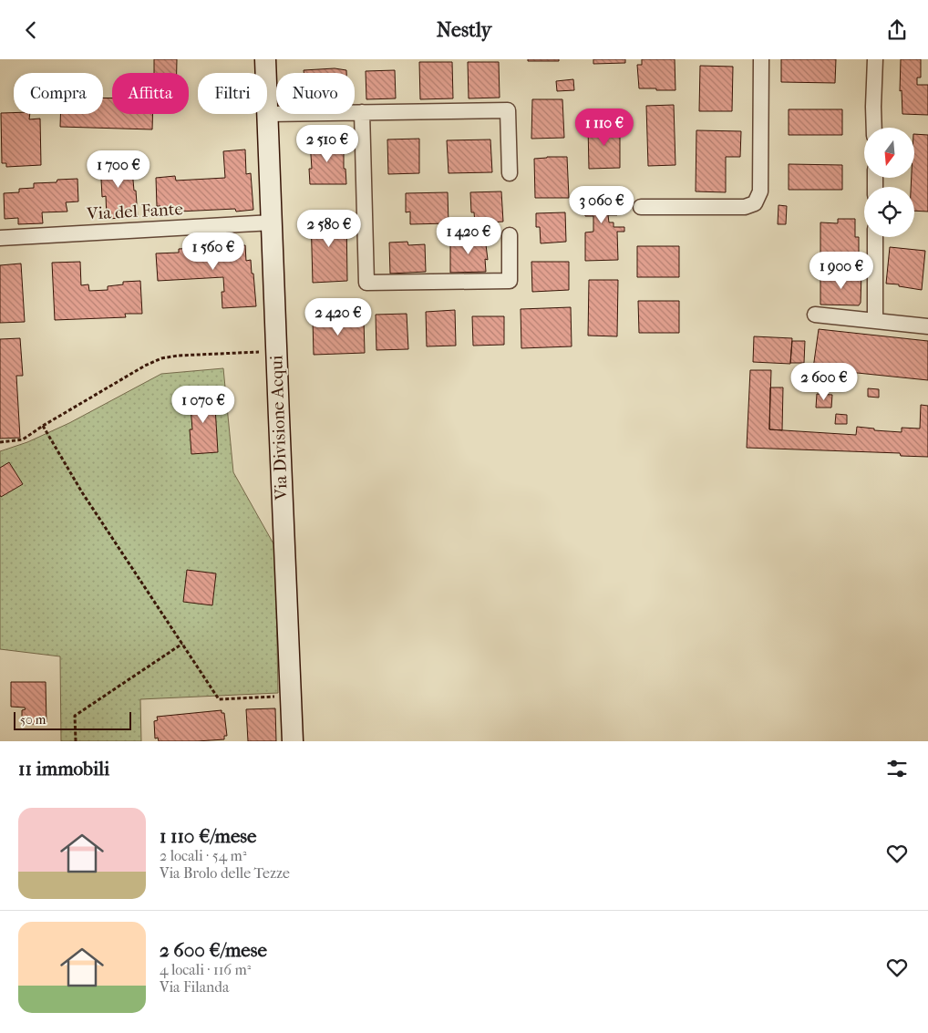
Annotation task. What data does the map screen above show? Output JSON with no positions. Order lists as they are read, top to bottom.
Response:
{
  "streets": {
    "street": ["Via del Fante", "Via Divisione Acqui"]
  },
  "crossings": [
    ["Via del Fante", "Via Divisione Acqui"]
  ],
  "scale_bar": "50 m",
  "north": "bottom",
  "page": {
    "header": "Nestly",
    "chip": [
      "Compra",
      "Affitta",
      "Filtri",
      "Nuovo"
    ],
    "price": [
      "1 110 €",
      "2 510 €",
      "1 700 €",
      "3 060 €",
      "2 580 €",
      "1 420 €",
      "1 560 €",
      "1 900 €",
      "2 420 €",
      "2 600 €",
      "1 070 €"
    ],
    "scale": "50 m",
    "heading": "11 immobili",
    "list": [
      {
        "name": "1 110 €/mese",
        "note": "2 locali · 54 m² · Via Brolo delle Tezze"
      },
      {
        "name": "2 600 €/mese",
        "note": "4 locali · 116 m² · Via Filanda"
      }
    ]
  }
}
